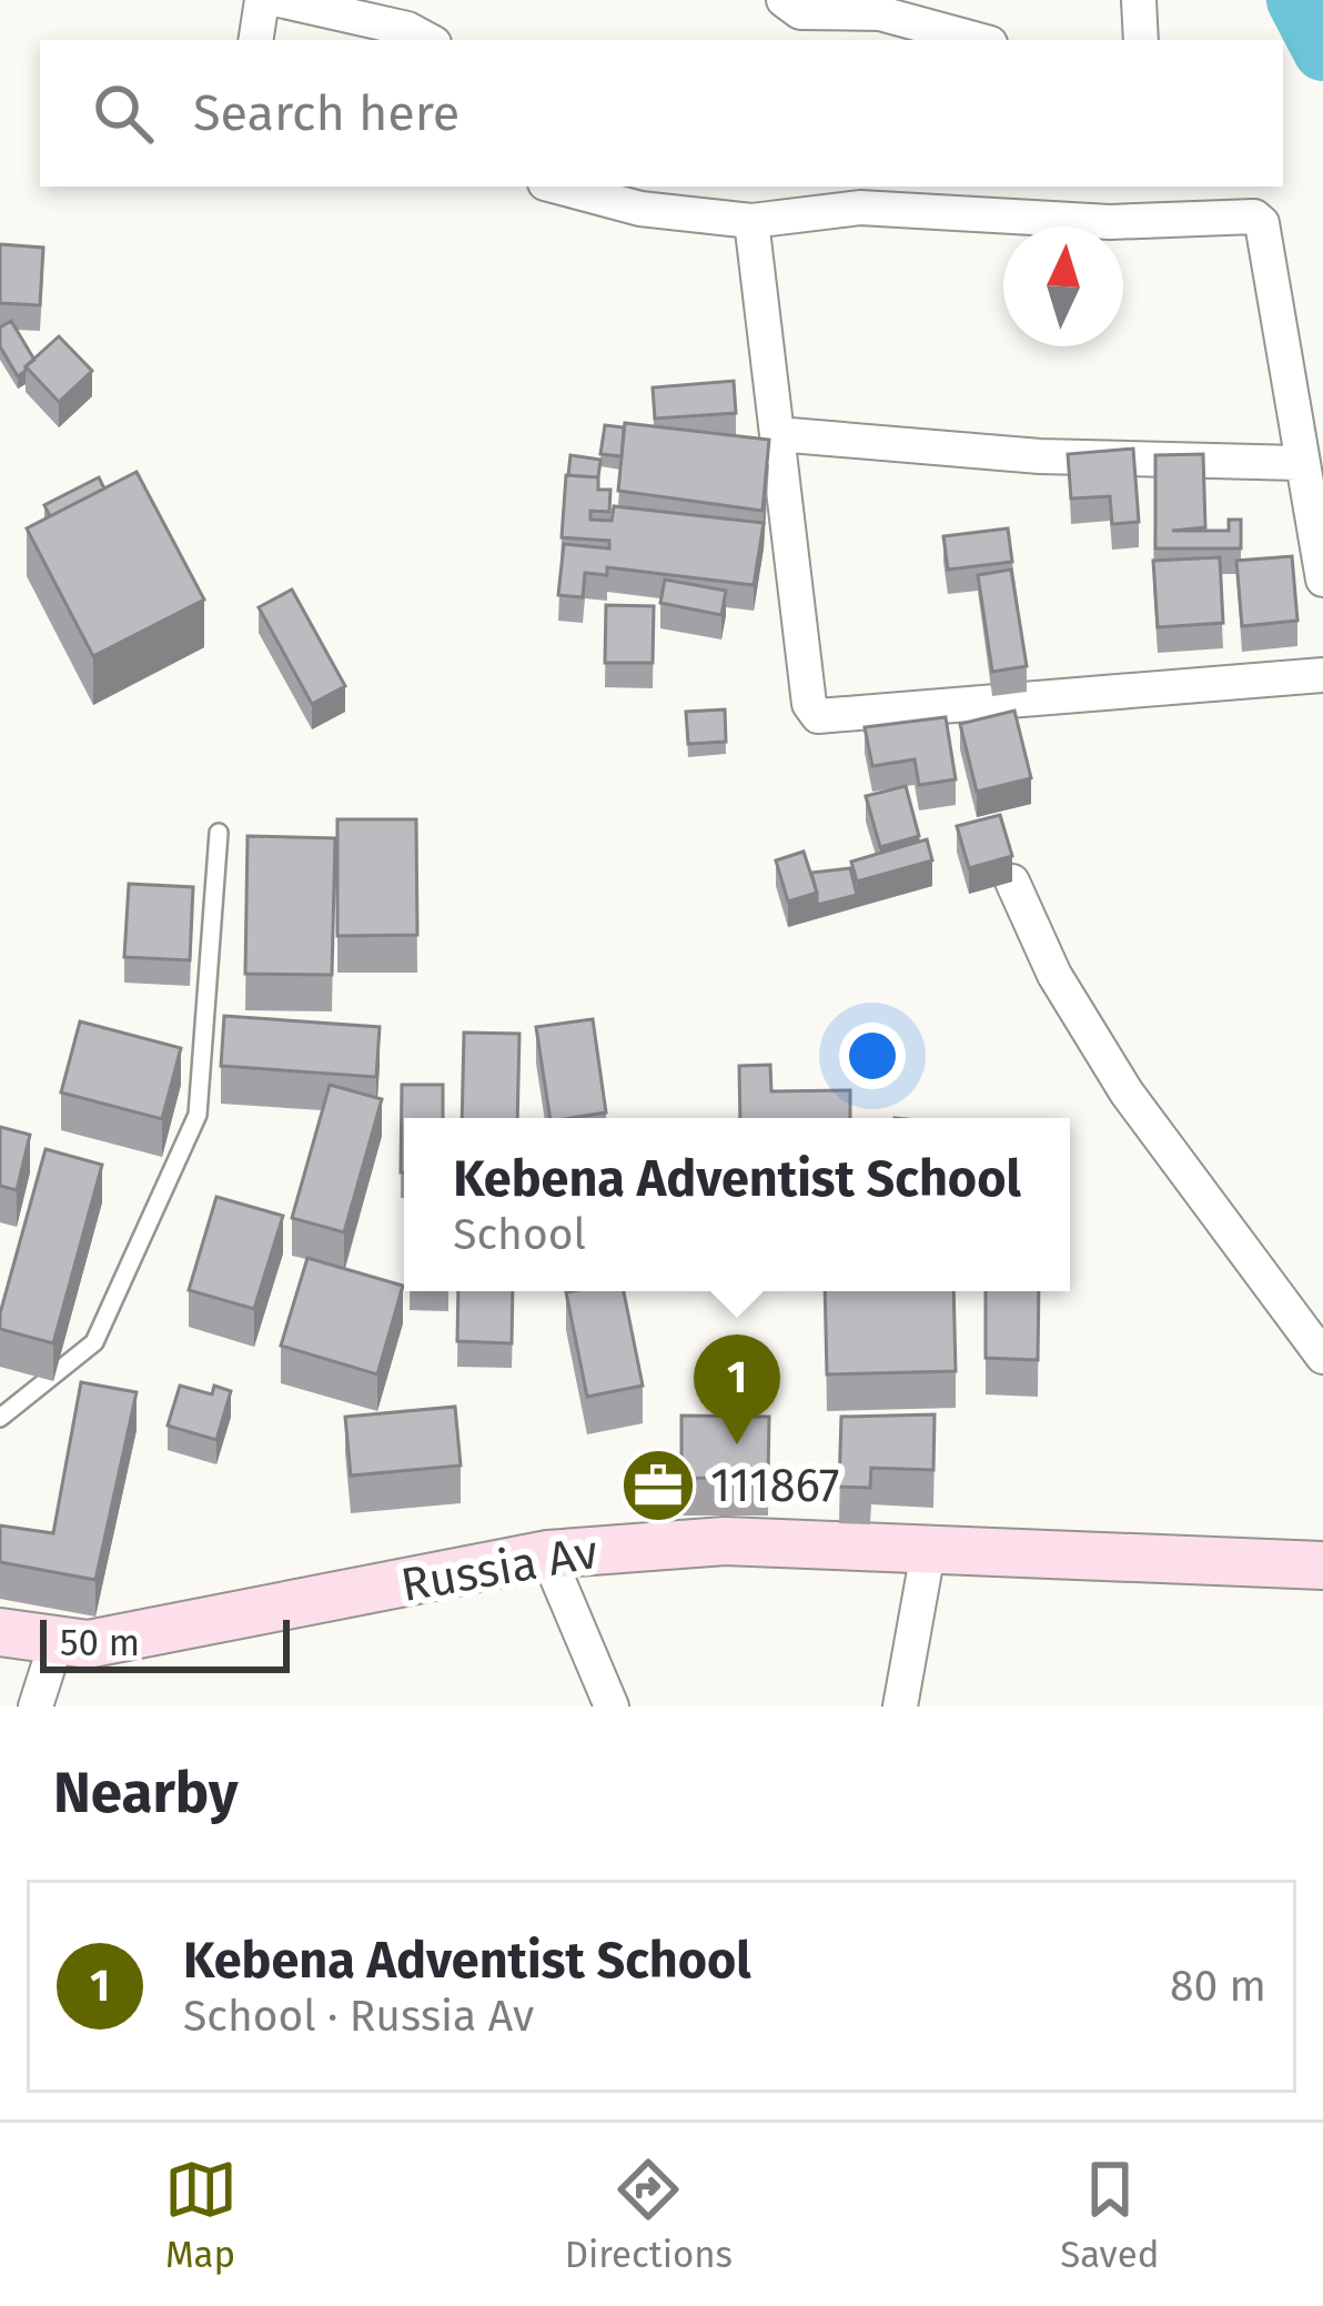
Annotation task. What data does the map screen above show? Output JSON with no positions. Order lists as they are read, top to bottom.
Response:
{
  "streets": {
    "main road": ["Russia Av"]
  },
  "places": {
    "office": ["111867"]
  },
  "scale_bar": "50 m",
  "north": "top",
  "page": {
    "search": "Search here",
    "popup": ["Kebena Adventist School", "School"],
    "pins": "1",
    "scale": "50 m",
    "heading": "Nearby",
    "list": [
      {
        "mark": "1",
        "name": "Kebena Adventist School",
        "note": "School · Russia Av",
        "value": "80 m"
      }
    ],
    "nav": ["Map", "Directions", "Saved"]
  }
}
